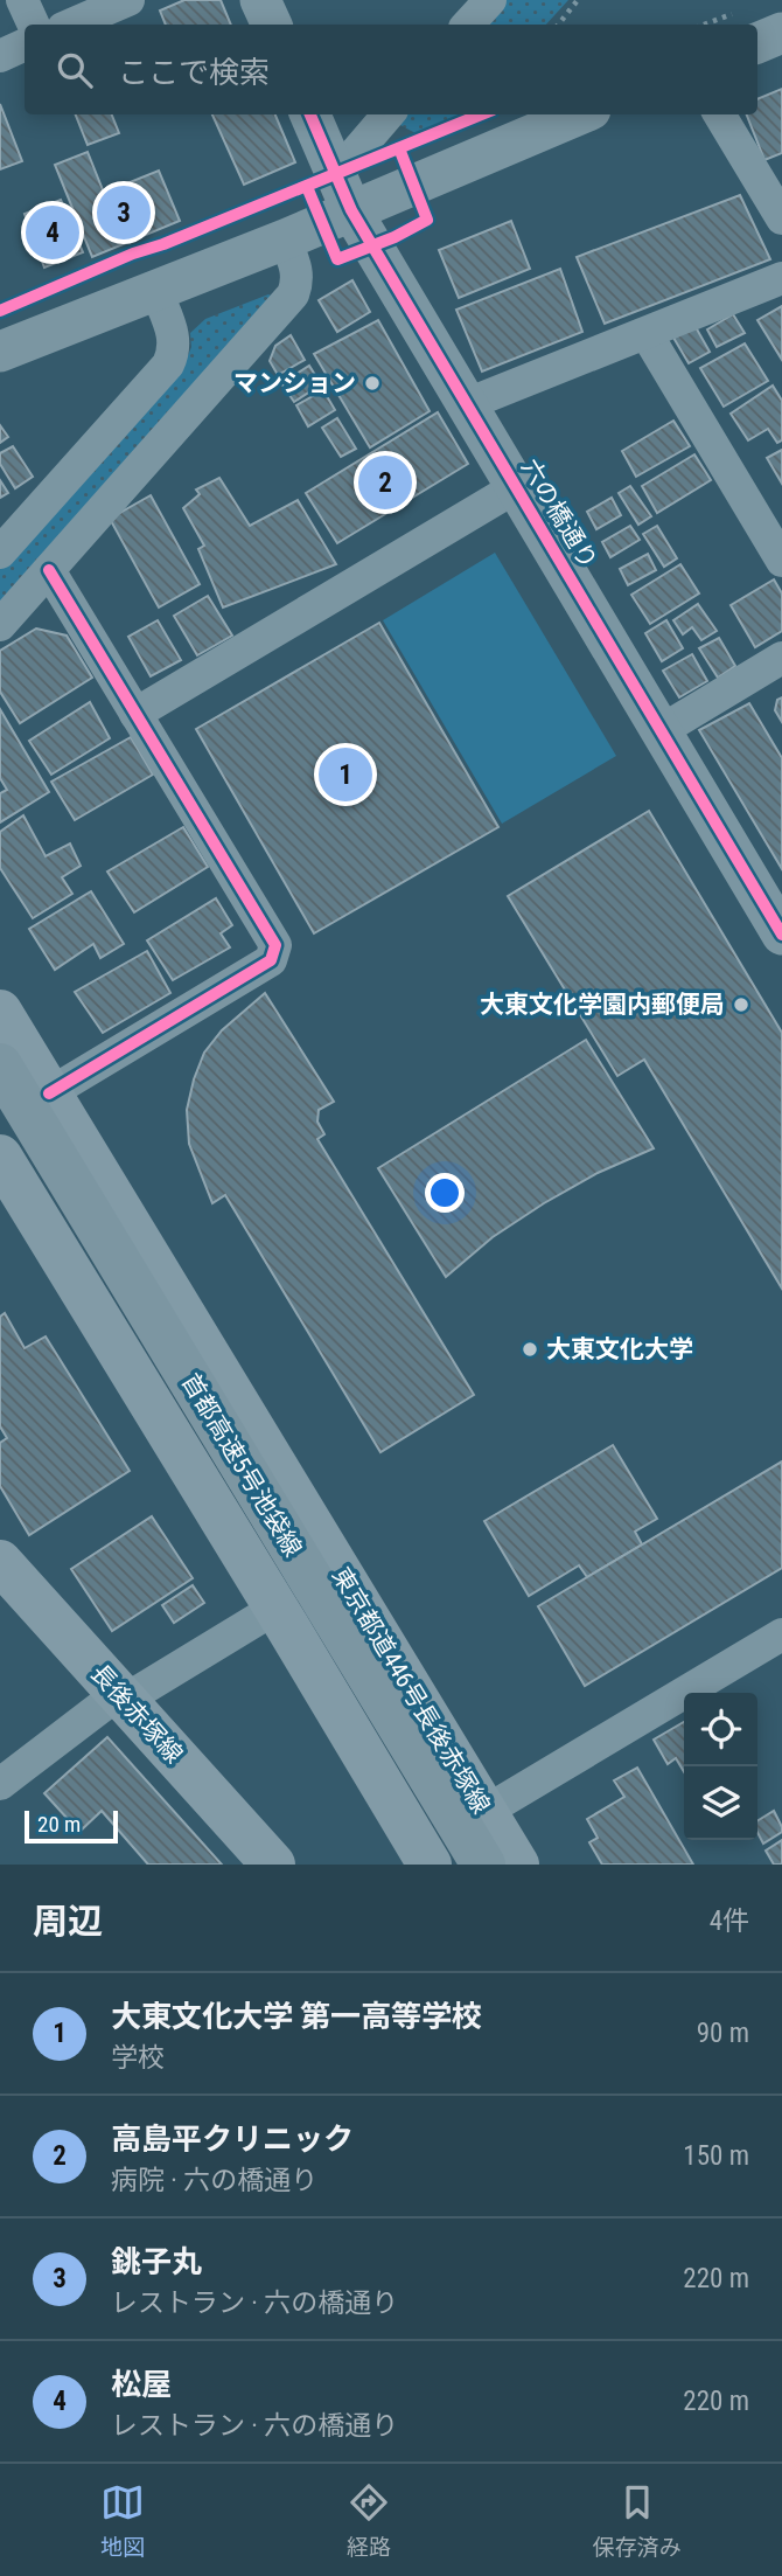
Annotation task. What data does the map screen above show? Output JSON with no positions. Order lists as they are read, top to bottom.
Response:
{
  "streets": {
    "highway": ["首都高速5号池袋線"],
    "main road": ["東京都道446号長後赤塚線", "長後赤塚線"],
    "street": ["六の橋通り"]
  },
  "places": ["マンション", "大東文化学園内郵便局", "大東文化大学"],
  "scale_bar": "20 m",
  "page": {
    "search": "ここで検索",
    "pins": [
      "3",
      "4",
      "2",
      "1"
    ],
    "scale": "20 m",
    "heading": ["周辺", "4件"],
    "list": [
      {
        "mark": "1",
        "name": "大東文化大学 第一高等学校",
        "note": "学校",
        "value": "90 m"
      },
      {
        "mark": "2",
        "name": "高島平クリニック",
        "note": "病院 · 六の橋通り",
        "value": "150 m"
      },
      {
        "mark": "3",
        "name": "銚子丸",
        "note": "レストラン · 六の橋通り",
        "value": "220 m"
      },
      {
        "mark": "4",
        "name": "松屋",
        "note": "レストラン · 六の橋通り",
        "value": "220 m"
      }
    ],
    "nav": ["地図", "経路", "保存済み"]
  }
}
